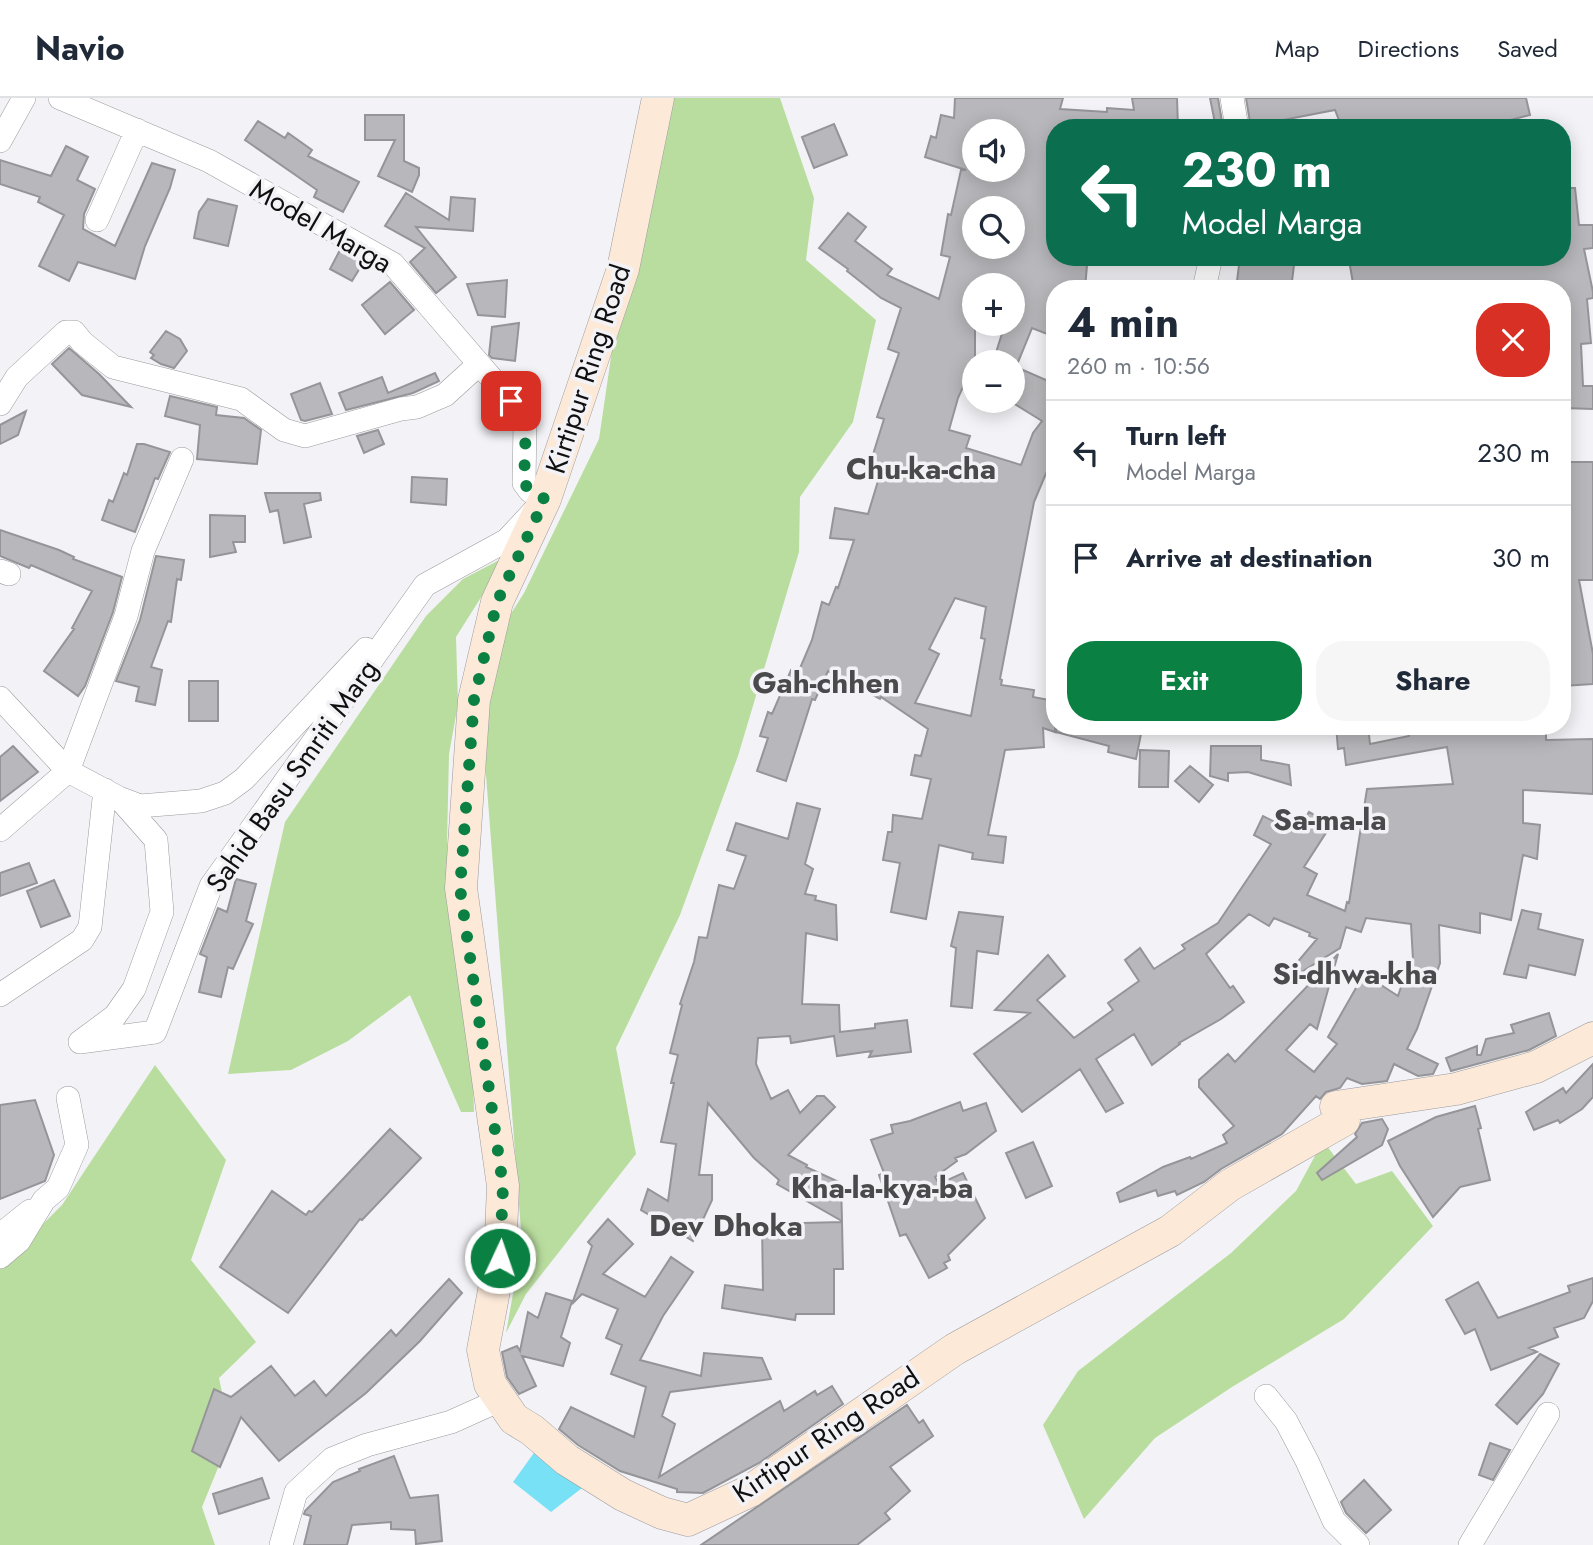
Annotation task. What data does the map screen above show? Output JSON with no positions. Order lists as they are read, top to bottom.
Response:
{
  "streets": {
    "street": ["Model Marga", "Kirtipur Ring Road", "Sahid Basu Smriti Marg"]
  },
  "crossings": [
    ["Model Marga", "Kirtipur Ring Road"],
    ["Model Marga", "Sahid Basu Smriti Marg"],
    ["Kirtipur Ring Road", "Sahid Basu Smriti Marg"]
  ],
  "districts": [
    "Chu-ka-cha",
    "Gah-chhen",
    "Sa-ma-la",
    "Si-dhwa-kha",
    "Kha-la-kya-ba",
    "Dev Dhoka"
  ],
  "page": {
    "header": "Navio",
    "nav": ["Map", "Directions", "Saved"],
    "map_buttons": ["+", "−"],
    "turn": ["230 m", "Model Marga"],
    "heading": ["4 min", "260 m · 10:56"],
    "list": [
      {
        "name": "Turn left",
        "note": "Model Marga",
        "value": "230 m"
      },
      {
        "name": "Arrive at destination",
        "value": "30 m"
      }
    ],
    "buttons": ["Exit", "Share"]
  }
}
